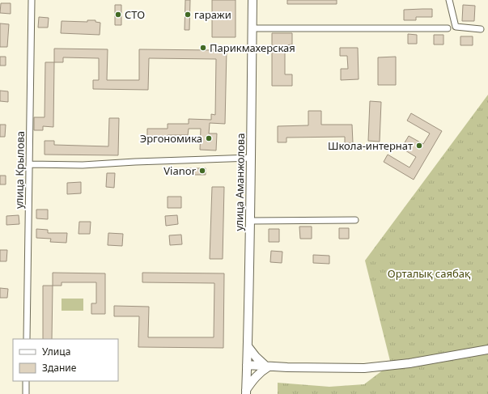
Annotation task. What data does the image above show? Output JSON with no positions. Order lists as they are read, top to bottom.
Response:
{
  "streets": {
    "main road": ["улица Аманжолова"],
    "street": ["улица Крылова"]
  },
  "parks": ["Орталық саябақ"],
  "places": [
    "СТО",
    "гаражи",
    "Парикмахерская",
    "Эргономика",
    "Школа-интернат",
    "Vianor"
  ],
  "legend": ["Улица", "Здание"]
}
